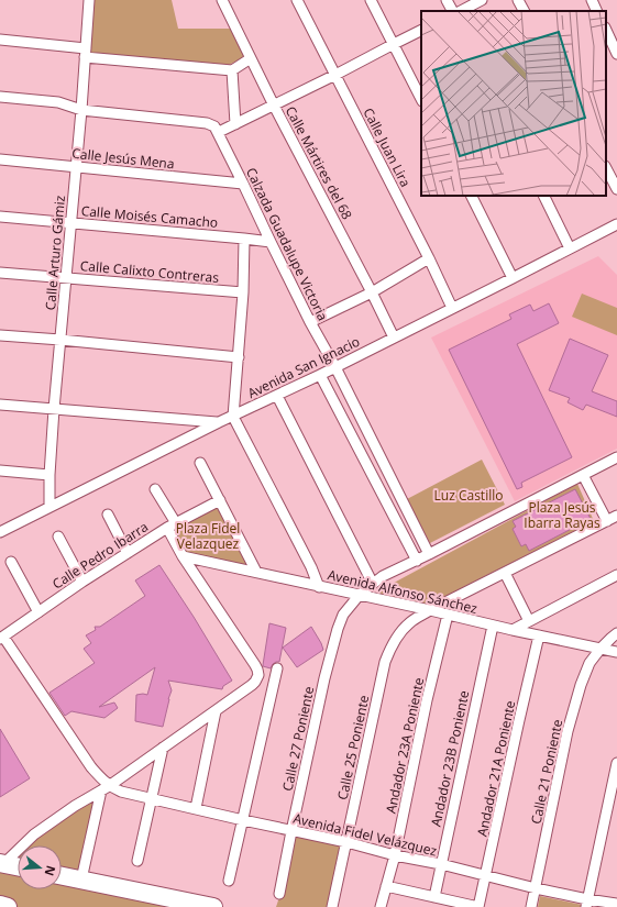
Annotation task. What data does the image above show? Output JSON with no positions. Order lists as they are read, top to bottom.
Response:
{
  "streets": {
    "street": [
      "Calle Juan Lira",
      "Calle Jesús Mena",
      "Calle Mártires del 68",
      "Calle Moisés Camacho",
      "Calzada Guadalupe Victoria",
      "Calle Arturo Gámiz",
      "Calle Calixto Contreras",
      "Avenida San Ignacio",
      "Calle Pedro Ibarra",
      "Avenida Alfonso Sánchez",
      "Calle 27 Poniente",
      "Andador 23A Poniente",
      "Calle 25 Poniente",
      "Andador 23B Poniente",
      "Andador 21A Poniente",
      "Calle 21 Poniente",
      "Avenida Fidel Velázquez"
    ]
  },
  "crossings": [
    ["Calle Juan Lira", "Avenida San Ignacio"],
    ["Calle Jesús Mena", "Calzada Guadalupe Victoria"],
    ["Calle Jesús Mena", "Calle Arturo Gámiz"],
    ["Calle Mártires del 68", "Avenida San Ignacio"],
    ["Calle Moisés Camacho", "Calzada Guadalupe Victoria"],
    ["Calle Moisés Camacho", "Calle Arturo Gámiz"],
    ["Calzada Guadalupe Victoria", "Avenida San Ignacio"],
    ["Calzada Guadalupe Victoria", "Calle 27 Poniente"],
    ["Calle Arturo Gámiz", "Calle Calixto Contreras"],
    ["Calle Arturo Gámiz", "Avenida San Ignacio"],
    ["Avenida Alfonso Sánchez", "Calle 27 Poniente"],
    ["Avenida Alfonso Sánchez", "Andador 23A Poniente"],
    ["Avenida Alfonso Sánchez", "Calle 25 Poniente"],
    ["Avenida Alfonso Sánchez", "Andador 23B Poniente"],
    ["Avenida Alfonso Sánchez", "Andador 21A Poniente"],
    ["Avenida Alfonso Sánchez", "Calle 21 Poniente"],
    ["Calle 27 Poniente", "Avenida Fidel Velázquez"],
    ["Andador 23A Poniente", "Avenida Fidel Velázquez"],
    ["Calle 25 Poniente", "Avenida Fidel Velázquez"],
    ["Andador 23B Poniente", "Avenida Fidel Velázquez"],
    ["Andador 21A Poniente", "Avenida Fidel Velázquez"],
    ["Calle 21 Poniente", "Avenida Fidel Velázquez"]
  ],
  "parks": ["Luz Castillo", "Plaza Jesús Ibarra Rayas", "Plaza Fidel Velazquez"],
  "north": "right"
}
